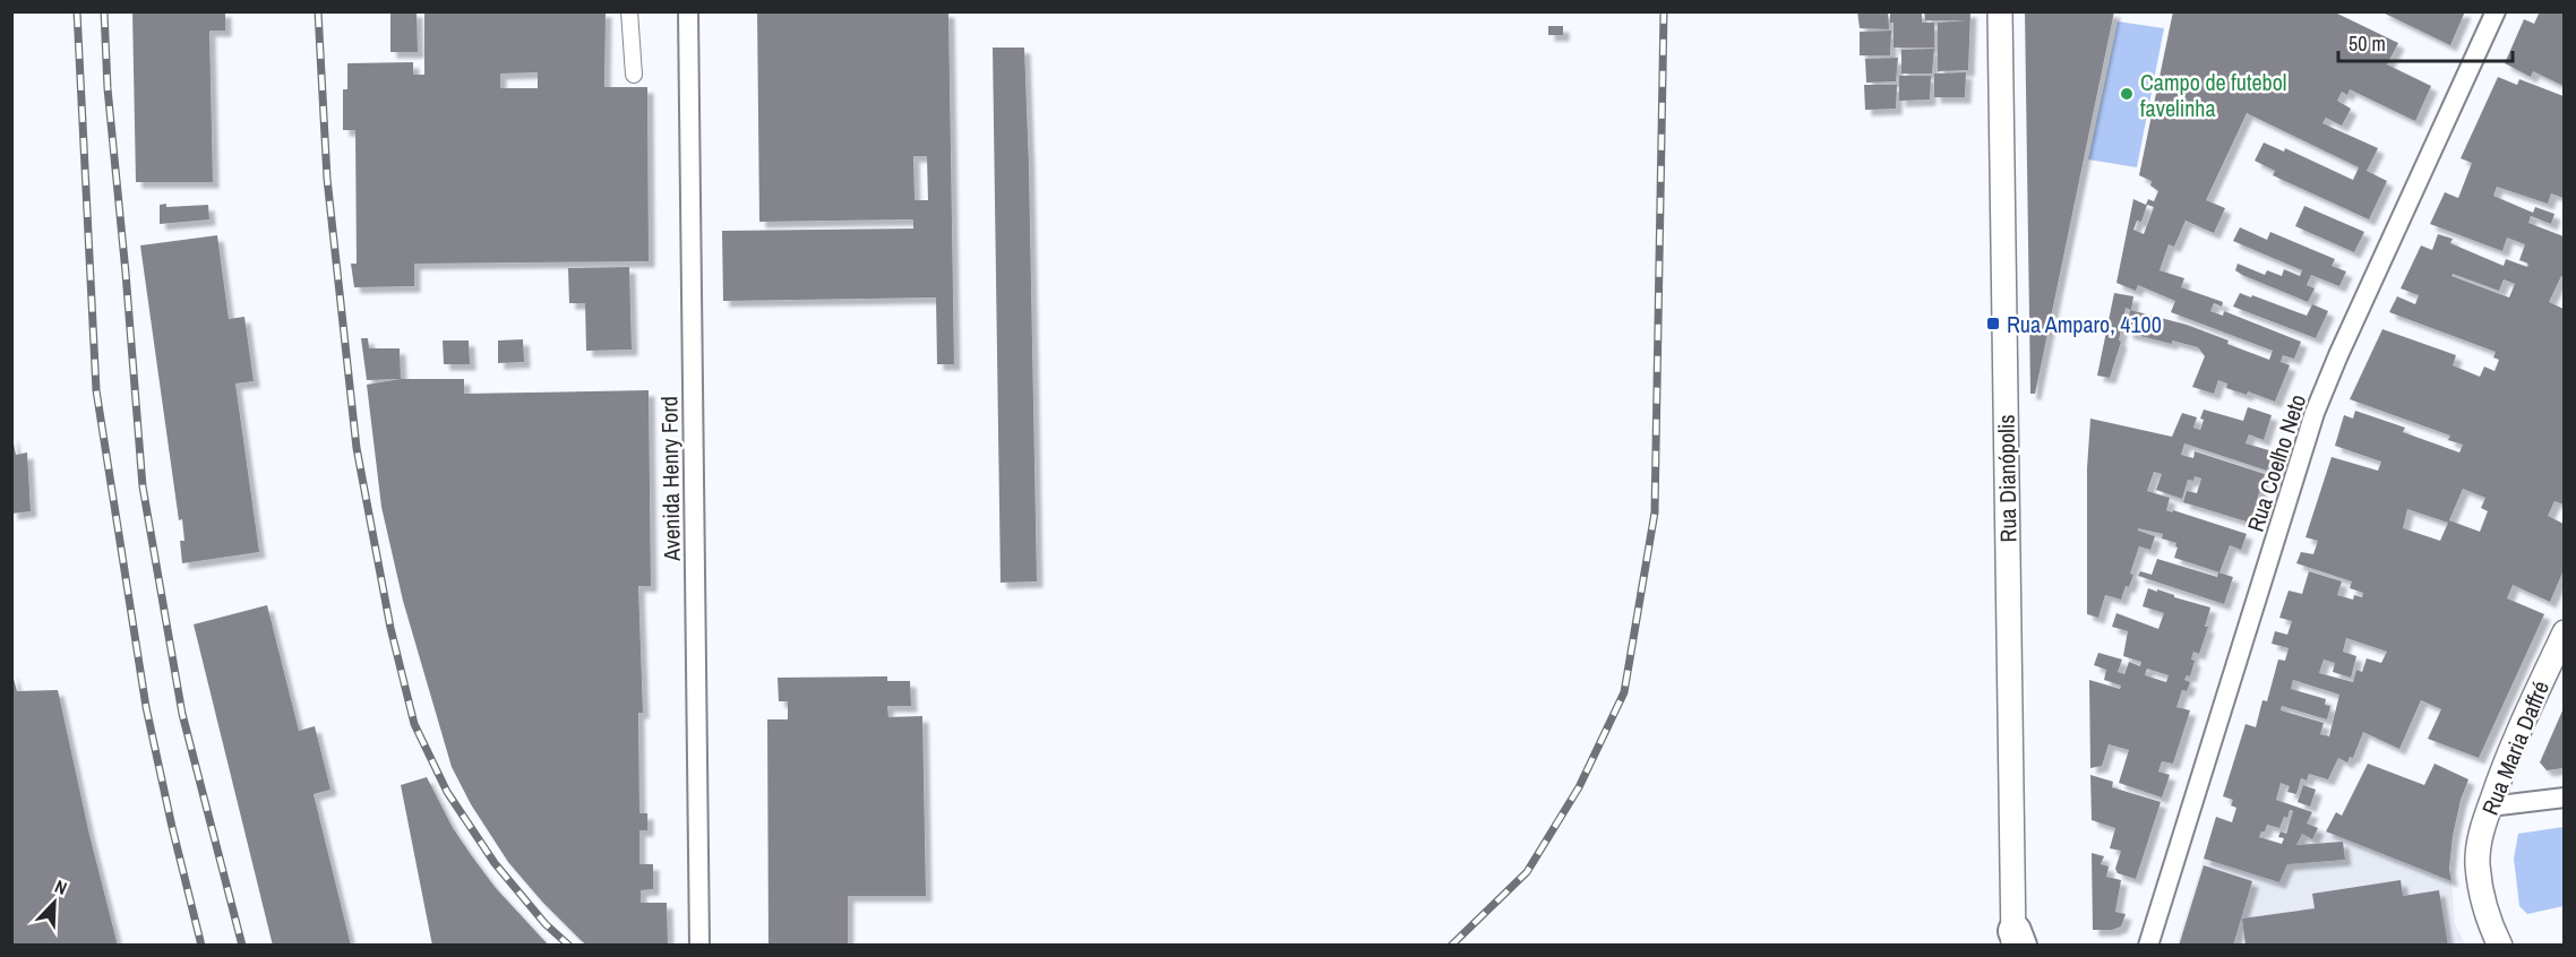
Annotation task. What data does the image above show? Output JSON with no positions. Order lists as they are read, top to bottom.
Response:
{
  "streets": {
    "street": [
      "Rua Coelho Neto",
      "Avenida Henry Ford",
      "Rua Dianópolis",
      "Rua Maria Daffré"
    ]
  },
  "places": {
    "other": ["Campo de futebol favelinha"],
    "transit": ["Rua Amparo, 4100"]
  },
  "scale_bar": "50 m",
  "north": "top right"
}
